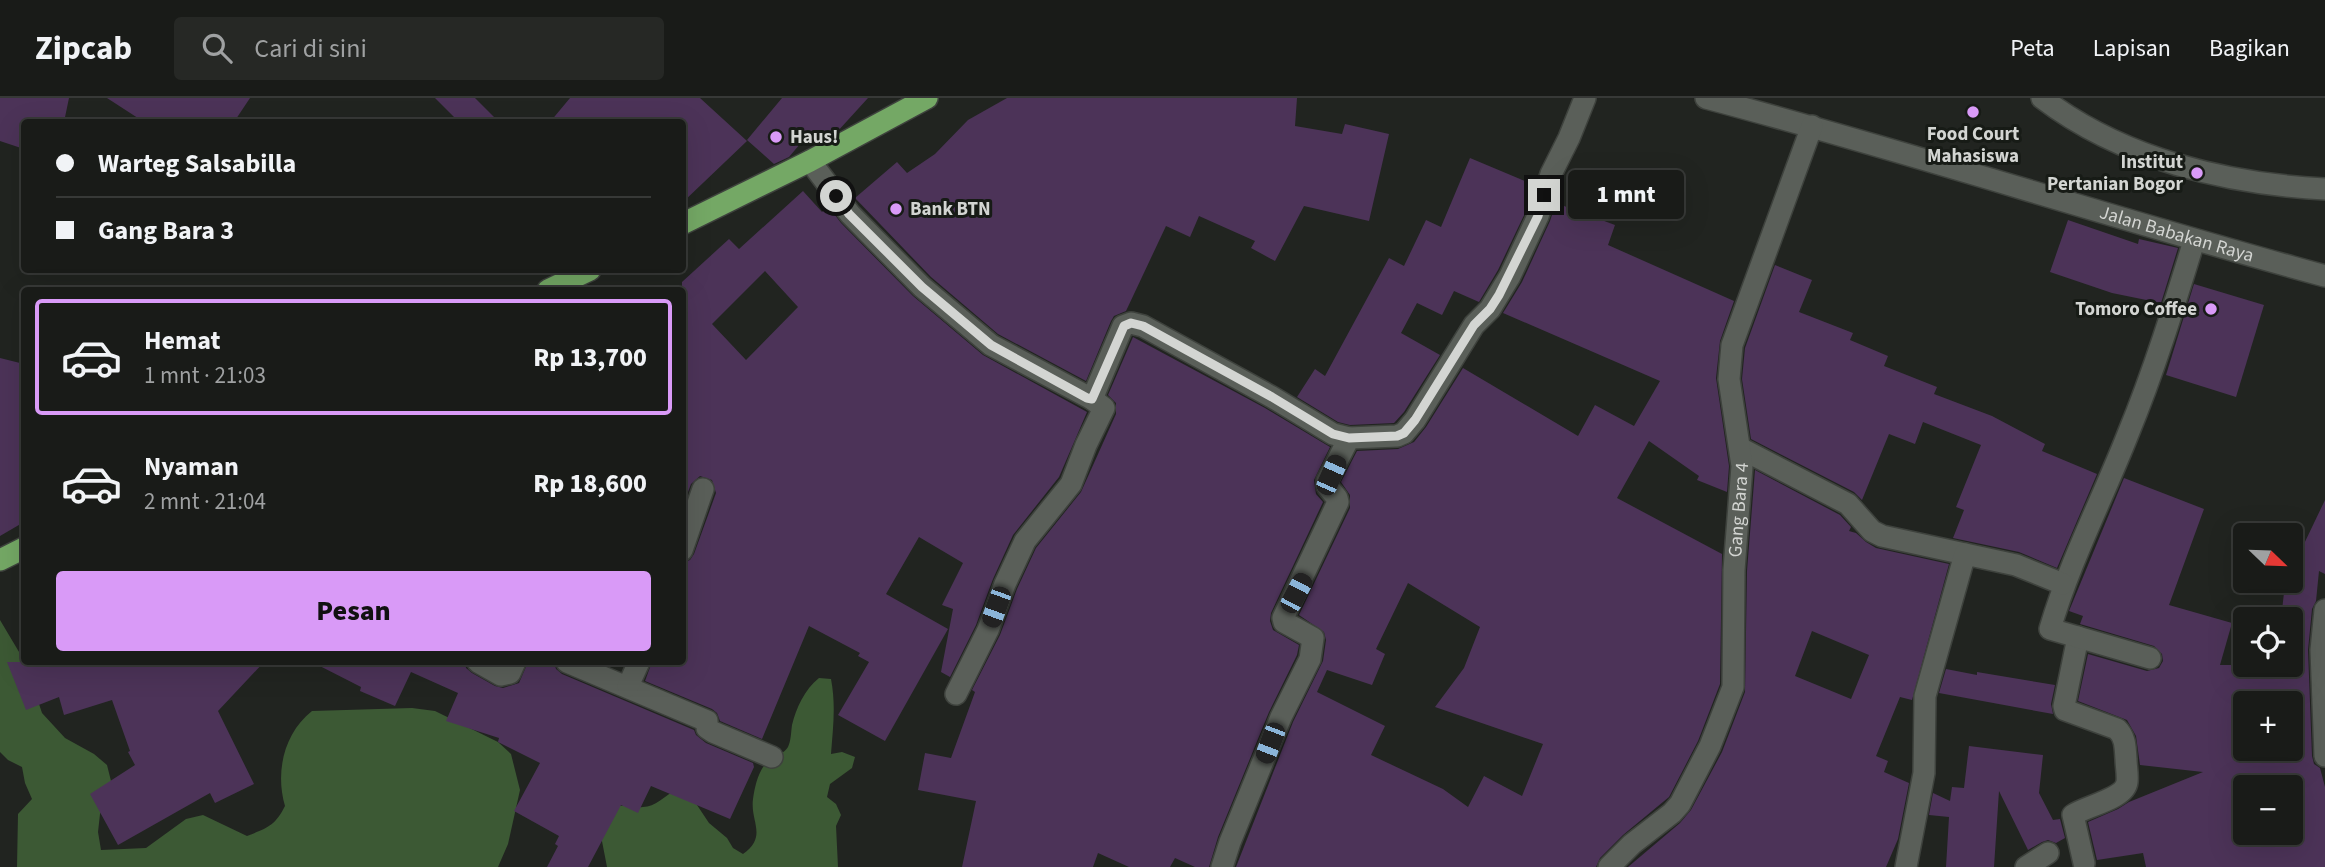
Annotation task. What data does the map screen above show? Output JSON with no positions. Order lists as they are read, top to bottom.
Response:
{
  "streets": {
    "street": ["Jalan Babakan Raya", "Gang Bara 4"]
  },
  "crossings": [
    ["Jalan Babakan Raya", "Gang Bara 4"]
  ],
  "places": [
    "Food Court Mahasiswa",
    "Haus!",
    "Institut Pertanian Bogor",
    "Bank BTN",
    "Tomoro Coffee"
  ],
  "north": "bottom right",
  "page": {
    "header": "Zipcab",
    "search": "Cari di sini",
    "nav": ["Peta", "Lapisan", "Bagikan"],
    "banner": ["Warteg Salsabilla", "Gang Bara 3"],
    "bubble": "1 mnt",
    "list": [
      {
        "name": "Hemat",
        "note": "1 mnt · 21:03",
        "value": "Rp 13,700"
      },
      {
        "name": "Nyaman",
        "note": "2 mnt · 21:04",
        "value": "Rp 18,600"
      }
    ],
    "map_buttons": ["+", "−"],
    "buttons": "Pesan"
  }
}
